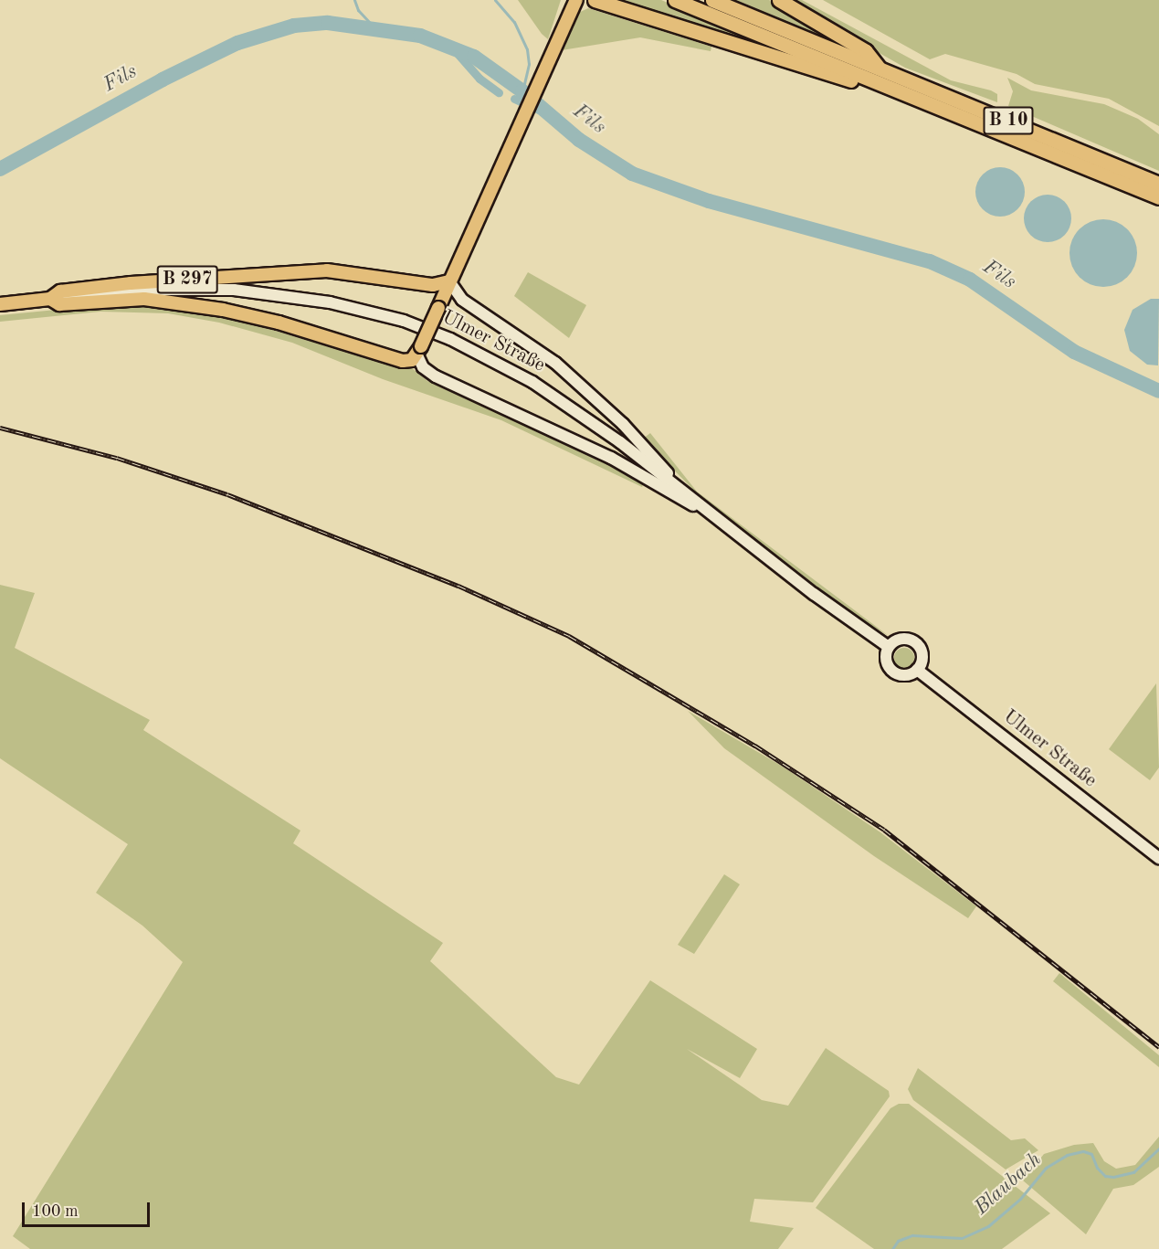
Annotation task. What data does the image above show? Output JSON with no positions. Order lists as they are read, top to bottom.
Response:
{
  "streets": {
    "highway": ["B 10"],
    "main road": ["B 297", "Ulmer Straße"]
  },
  "crossings": [
    ["B 297", "Ulmer Straße"]
  ],
  "water": ["Fils", "Blaubach"],
  "scale_bar": "100 m"
}
